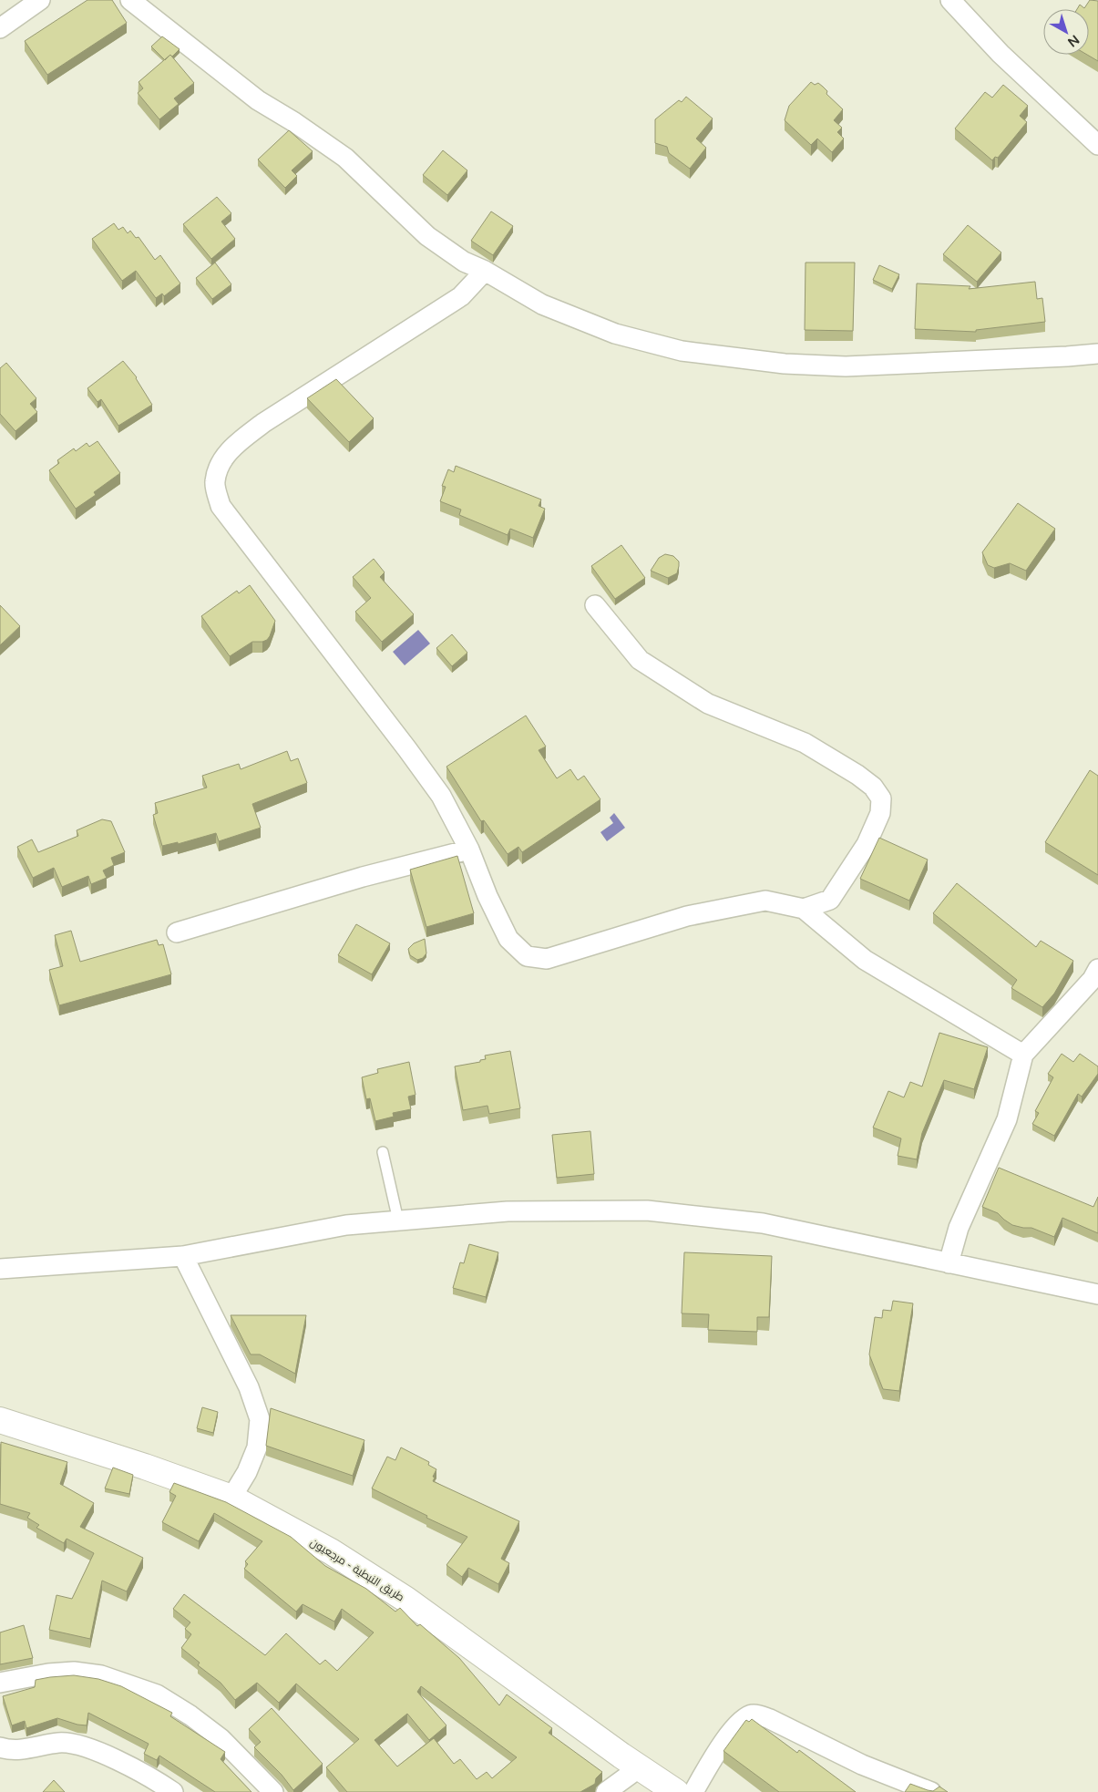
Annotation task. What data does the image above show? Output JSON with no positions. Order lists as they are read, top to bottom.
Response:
{
  "streets": {
    "main road": ["طريق النبطية - مرجعيون"]
  },
  "north": "bottom right"
}
